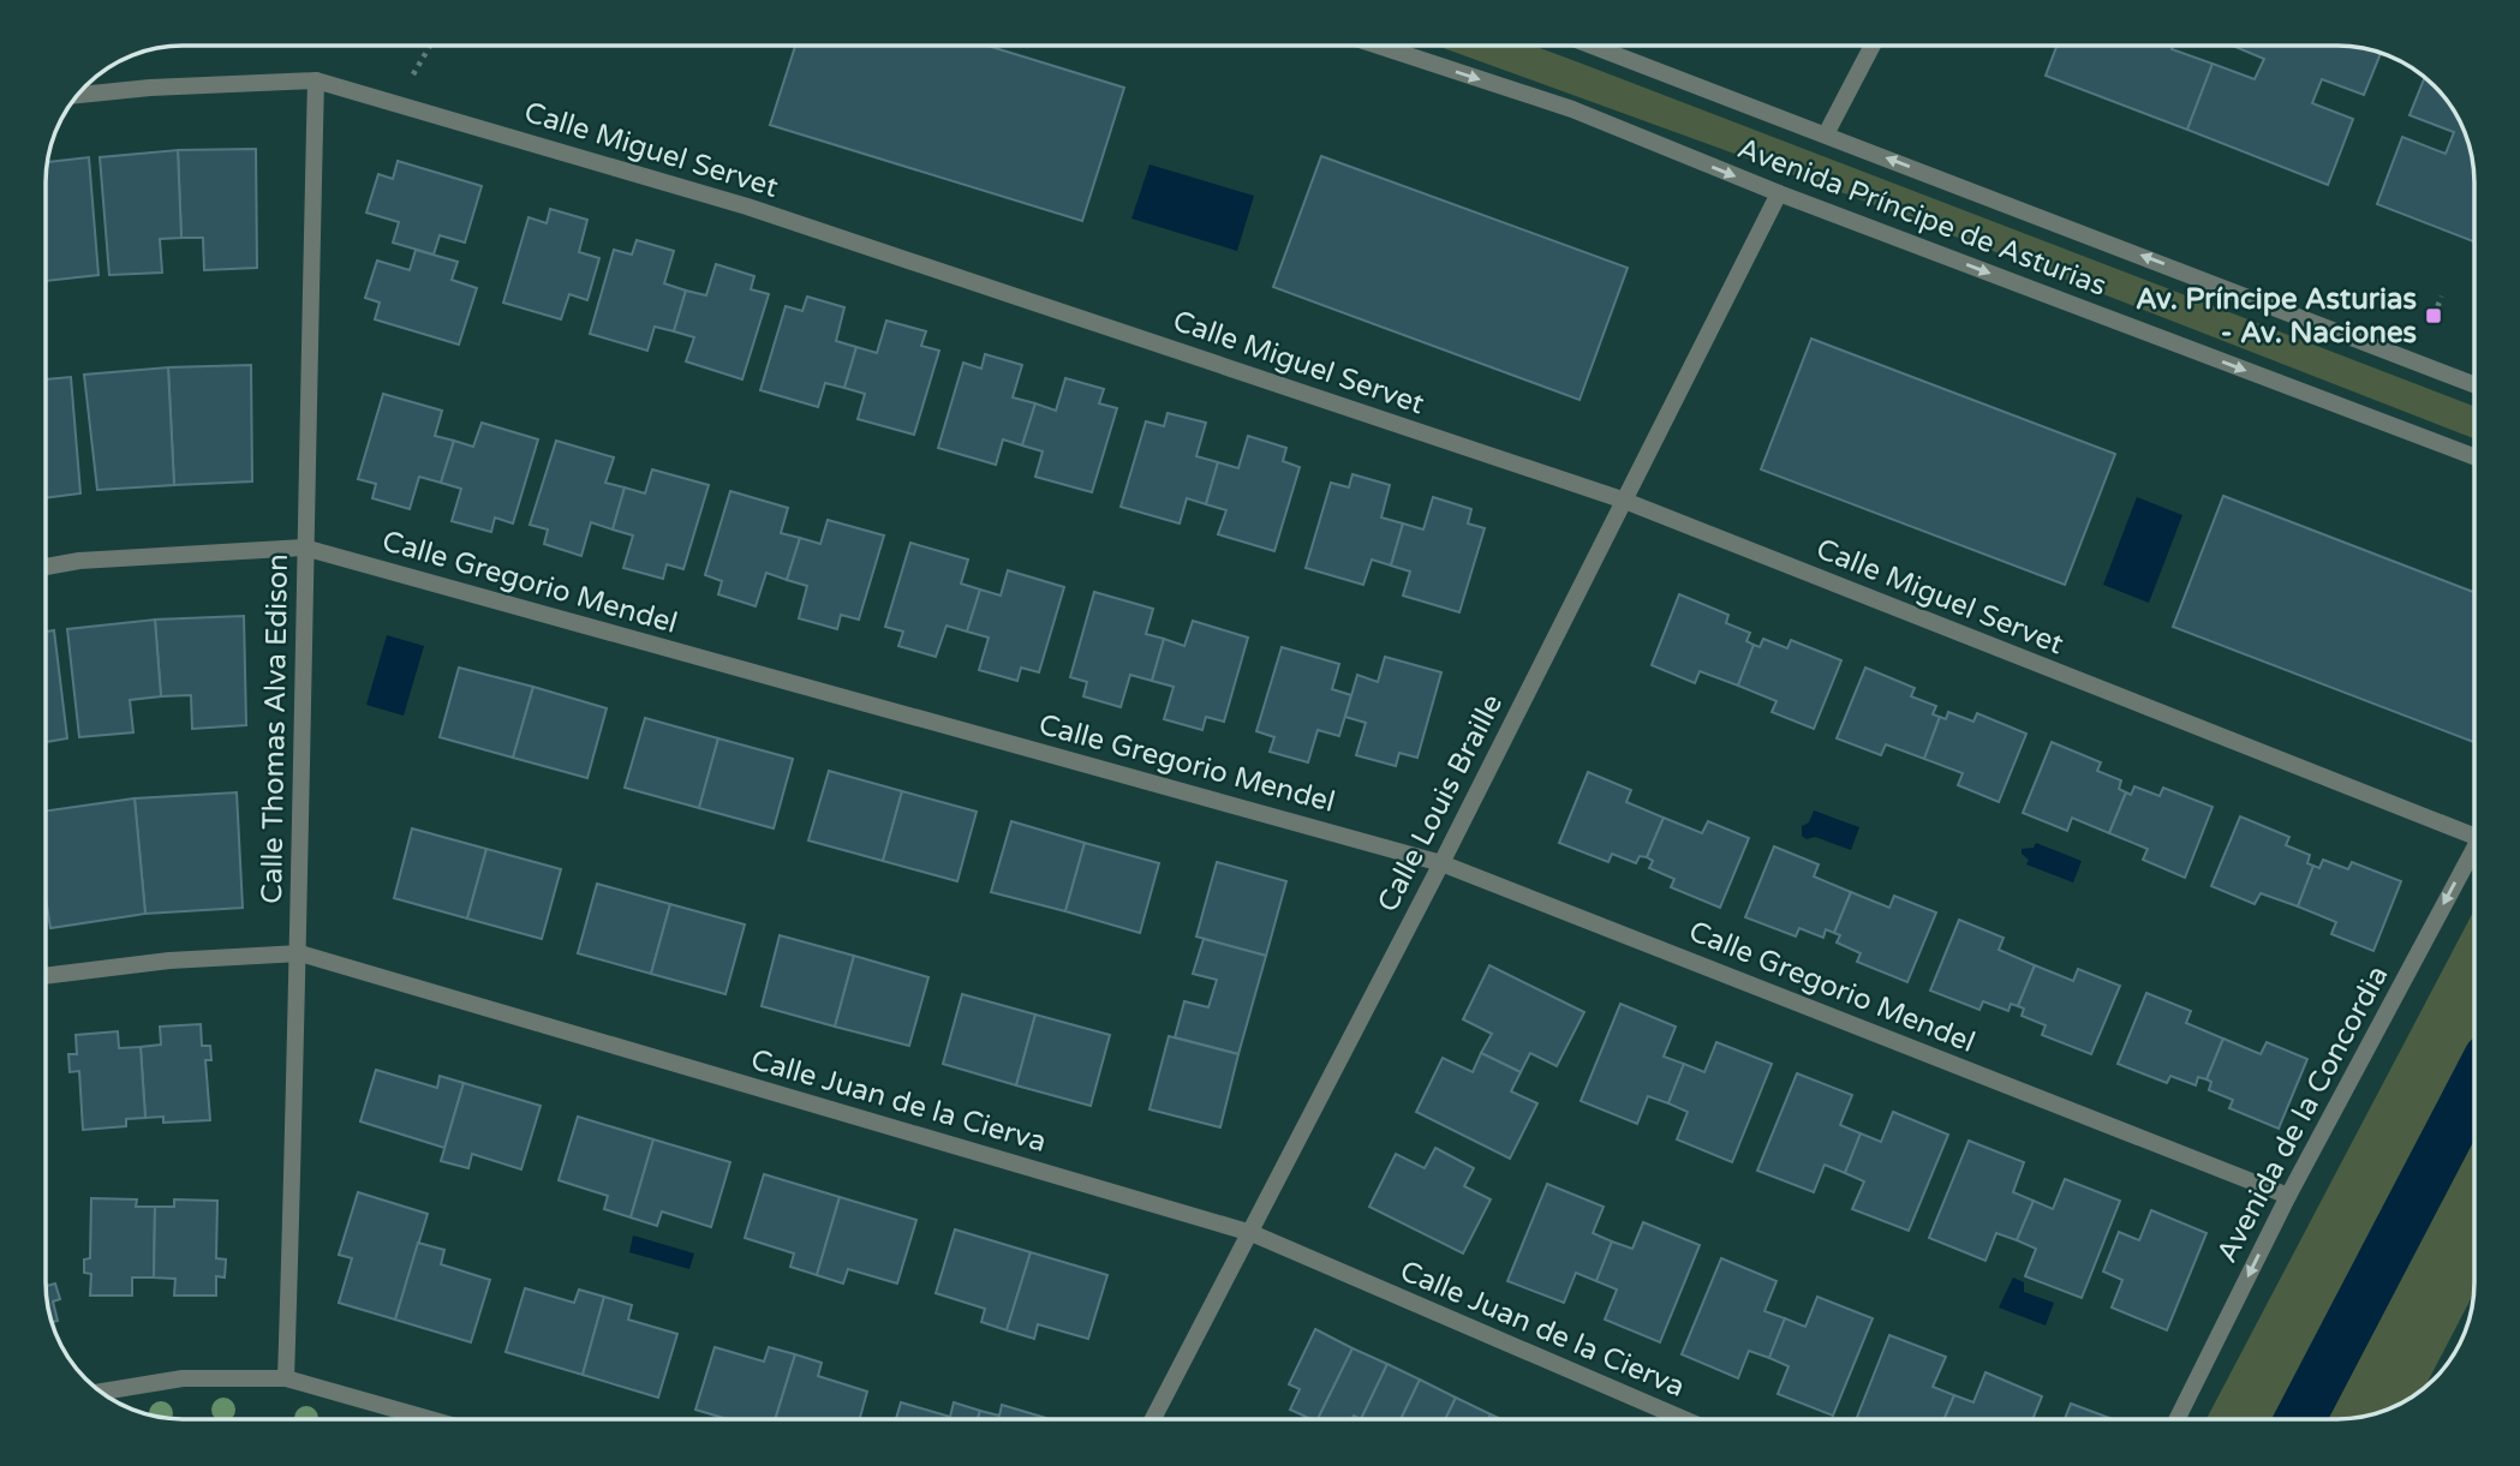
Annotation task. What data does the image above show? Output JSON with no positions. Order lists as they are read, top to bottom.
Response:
{
  "streets": {
    "street": [
      "Calle Miguel Servet",
      "Avenida Príncipe de Asturias",
      "Calle Gregorio Mendel",
      "Calle Thomas Alva Edison",
      "Calle Louis Braille",
      "Calle Juan de la Cierva",
      "Avenida de la Concordia"
    ]
  },
  "crossings": [
    ["Calle Miguel Servet", "Calle Thomas Alva Edison"],
    ["Calle Miguel Servet", "Calle Louis Braille"],
    ["Avenida Príncipe de Asturias", "Calle Louis Braille"],
    ["Calle Gregorio Mendel", "Calle Thomas Alva Edison"],
    ["Calle Gregorio Mendel", "Calle Louis Braille"],
    ["Calle Gregorio Mendel", "Avenida de la Concordia"],
    ["Calle Thomas Alva Edison", "Calle Juan de la Cierva"],
    ["Calle Louis Braille", "Calle Juan de la Cierva"]
  ],
  "one_way": ["Avenida de la Concordia"],
  "places": {
    "transit": ["Av. Príncipe Asturias - Av. Naciones"]
  }
}
